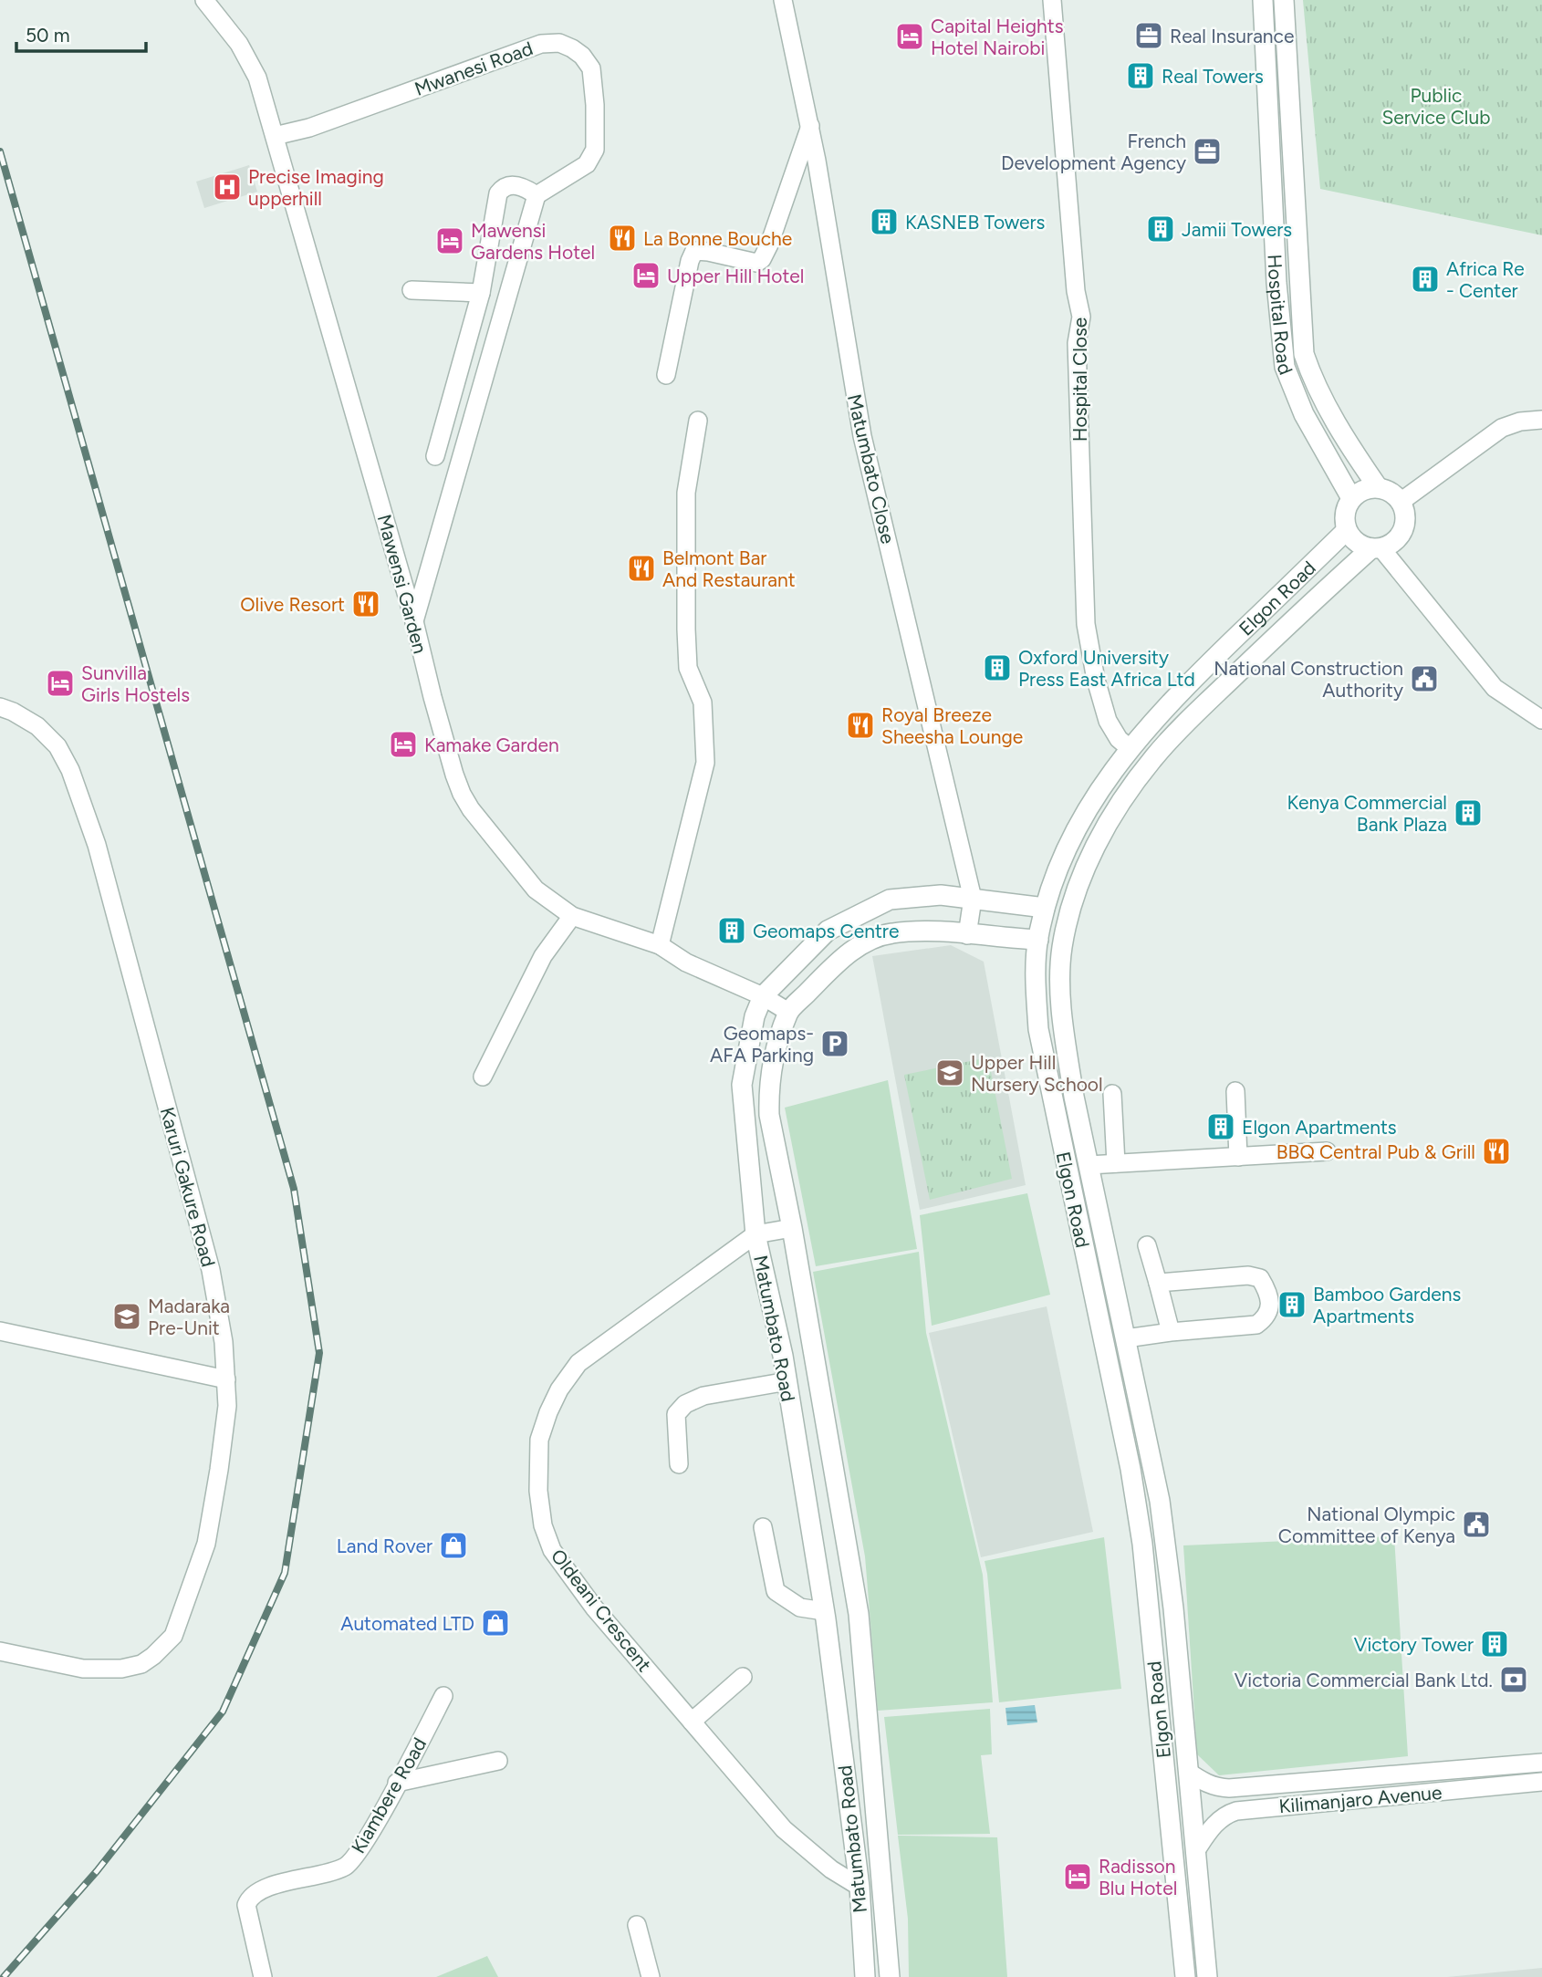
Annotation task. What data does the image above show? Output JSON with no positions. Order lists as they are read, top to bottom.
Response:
{
  "streets": {
    "street": [
      "Mwanesi Road",
      "Hospital Road",
      "Hospital Close",
      "Matumbato Close",
      "Mawensi Garden",
      "Elgon Road",
      "Karuri Gakure Road",
      "Matumbato Road",
      "Oldeani Crescent",
      "Kiambere Road",
      "Kilimanjaro Avenue"
    ]
  },
  "crossings": [
    ["Mwanesi Road", "Mawensi Garden"],
    ["Hospital Road", "Elgon Road"],
    ["Hospital Close", "Elgon Road"],
    ["Matumbato Close", "Matumbato Road"],
    ["Mawensi Garden", "Matumbato Road"],
    ["Elgon Road", "Matumbato Road"],
    ["Elgon Road", "Kilimanjaro Avenue"],
    ["Matumbato Road", "Oldeani Crescent"]
  ],
  "parks": ["Public Service Club"],
  "places": {
    "office": ["Real Insurance", "French Development Agency"],
    "hotel": [
      "Capital Heights Hotel Nairobi",
      "Mawensi Gardens Hotel",
      "Upper Hill Hotel",
      "Sunvilla Girls Hostels",
      "Kamake Garden",
      "Radisson Blu Hotel"
    ],
    "building": [
      "Real Towers",
      "KASNEB Towers",
      "Jamii Towers",
      "Africa Re - Center",
      "Oxford University Press East Africa Ltd",
      "Kenya Commercial Bank Plaza",
      "Geomaps Centre",
      "Elgon Apartments",
      "Bamboo Gardens Apartments",
      "Victory Tower"
    ],
    "hospital": ["Precise Imaging upperhill"],
    "restaurant": [
      "La Bonne Bouche",
      "Belmont Bar And Restaurant",
      "Olive Resort",
      "Royal Breeze Sheesha Lounge",
      "BBQ Central Pub & Grill"
    ],
    "public building": ["National Construction Authority", "National Olympic Committee of Kenya"],
    "parking": ["Geomaps- AFA Parking"],
    "school or university": ["Upper Hill Nursery School", "Madaraka Pre-Unit"],
    "shop": ["Land Rover", "Automated LTD"],
    "bank": ["Victoria Commercial Bank Ltd."]
  },
  "scale_bar": "50 m"
}
